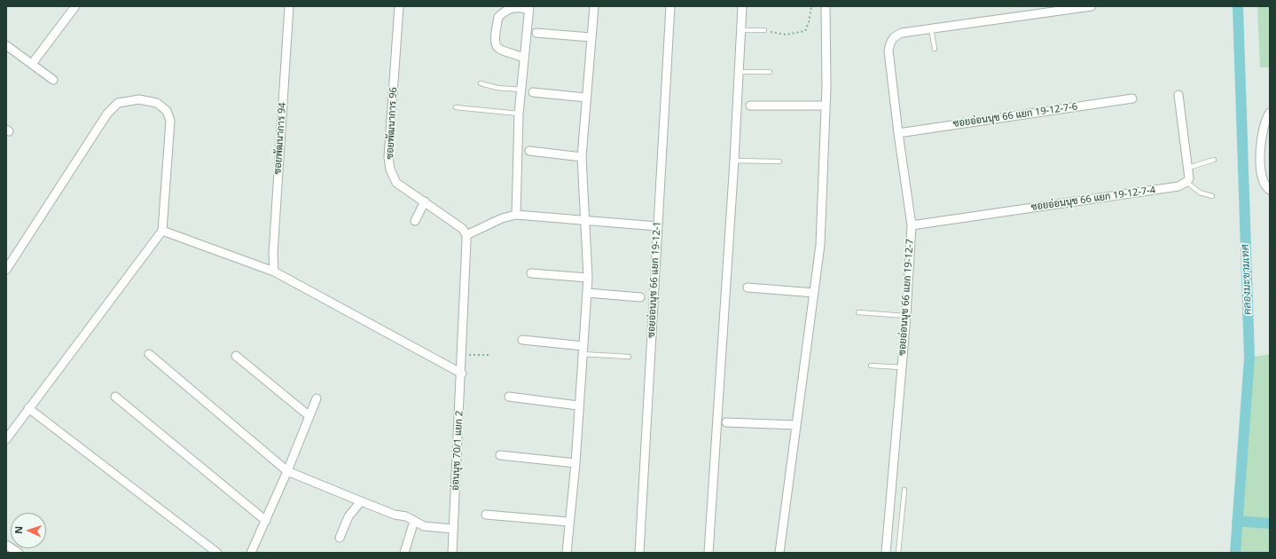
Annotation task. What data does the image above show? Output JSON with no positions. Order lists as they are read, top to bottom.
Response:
{
  "streets": {
    "street": [
      "ซอยอ่อนนุช 66 แยก 19-12-7-6",
      "ซอยพัฒนาการ 96",
      "ซอยพัฒนาการ 94",
      "ซอยอ่อนนุช 66 แยก 19-12-7-4",
      "ซอยอ่อนนุช 66 แยก 19-12-1",
      "ซอยอ่อนนุช 66 แยก 19-12-7",
      "อ่อนนุช 70/1 แยก 2"
    ]
  },
  "crossings": [
    ["ซอยอ่อนนุช 66 แยก 19-12-7-6", "ซอยอ่อนนุช 66 แยก 19-12-7"],
    ["ซอยอ่อนนุช 66 แยก 19-12-7-4", "ซอยอ่อนนุช 66 แยก 19-12-7"]
  ],
  "water": ["คลองมะขามเทศ"],
  "north": "left"
}
